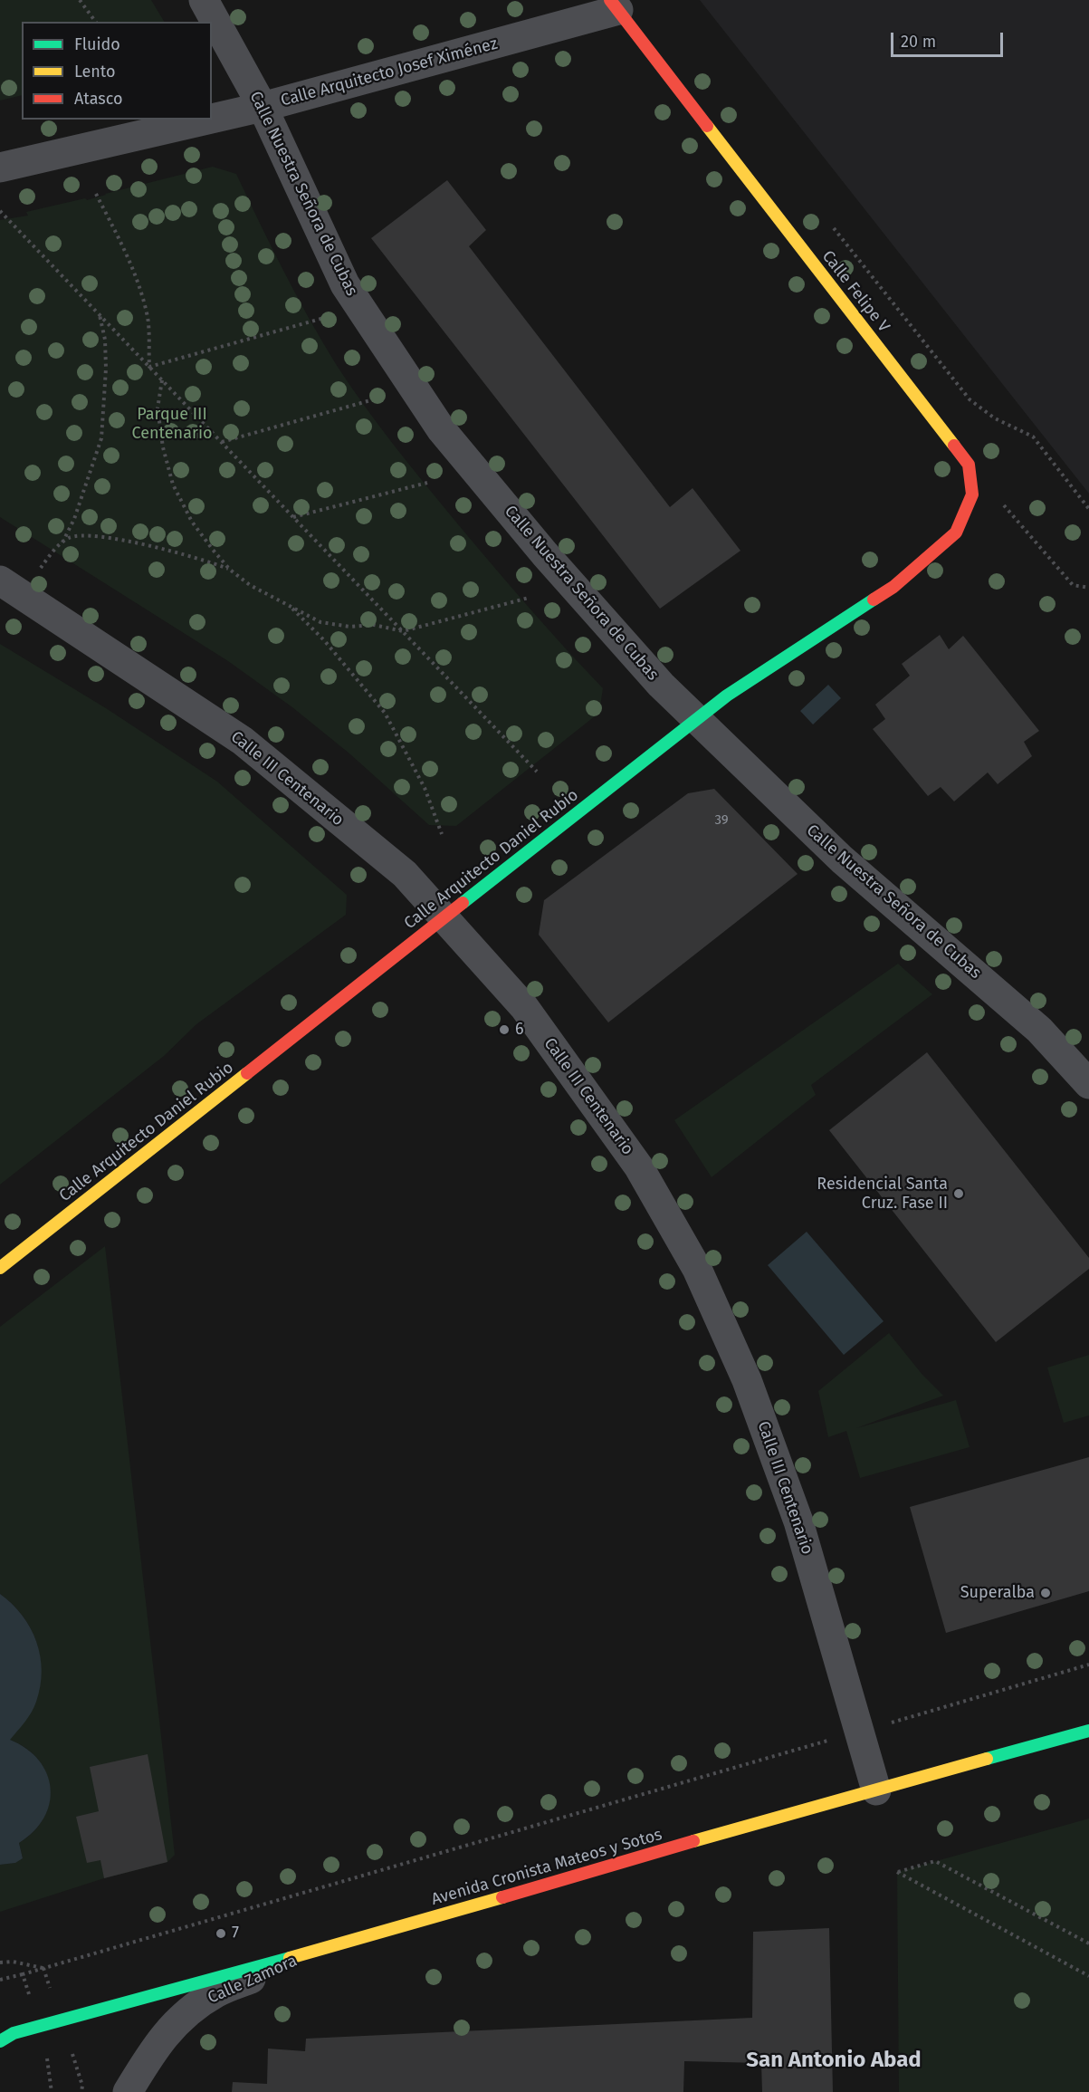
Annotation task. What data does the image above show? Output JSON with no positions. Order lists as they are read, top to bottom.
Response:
{
  "streets": {
    "street": [
      "Calle Arquitecto Josef Ximénez",
      "Calle Nuestra Señora de Cubas",
      "Calle Felipe V",
      "Calle III Centenario",
      "Calle Arquitecto Daniel Rubio",
      "Avenida Cronista Mateos y Sotos",
      "Calle Zamora"
    ]
  },
  "crossings": [
    ["Calle Arquitecto Josef Ximénez", "Calle Nuestra Señora de Cubas"],
    ["Calle Arquitecto Josef Ximénez", "Calle Felipe V"],
    ["Calle Nuestra Señora de Cubas", "Calle Arquitecto Daniel Rubio"],
    ["Calle Felipe V", "Calle Arquitecto Daniel Rubio"],
    ["Calle III Centenario", "Calle Arquitecto Daniel Rubio"],
    ["Calle III Centenario", "Avenida Cronista Mateos y Sotos"],
    ["Avenida Cronista Mateos y Sotos", "Calle Zamora"]
  ],
  "districts": ["San Antonio Abad"],
  "parks": ["Parque III Centenario"],
  "places": [
    "6",
    "Residencial Santa Cruz. Fase II",
    "Superalba",
    "7"
  ],
  "house_numbers": ["39"],
  "legend": ["Fluido", "Lento", "Atasco"],
  "scale_bar": "20 m"
}
